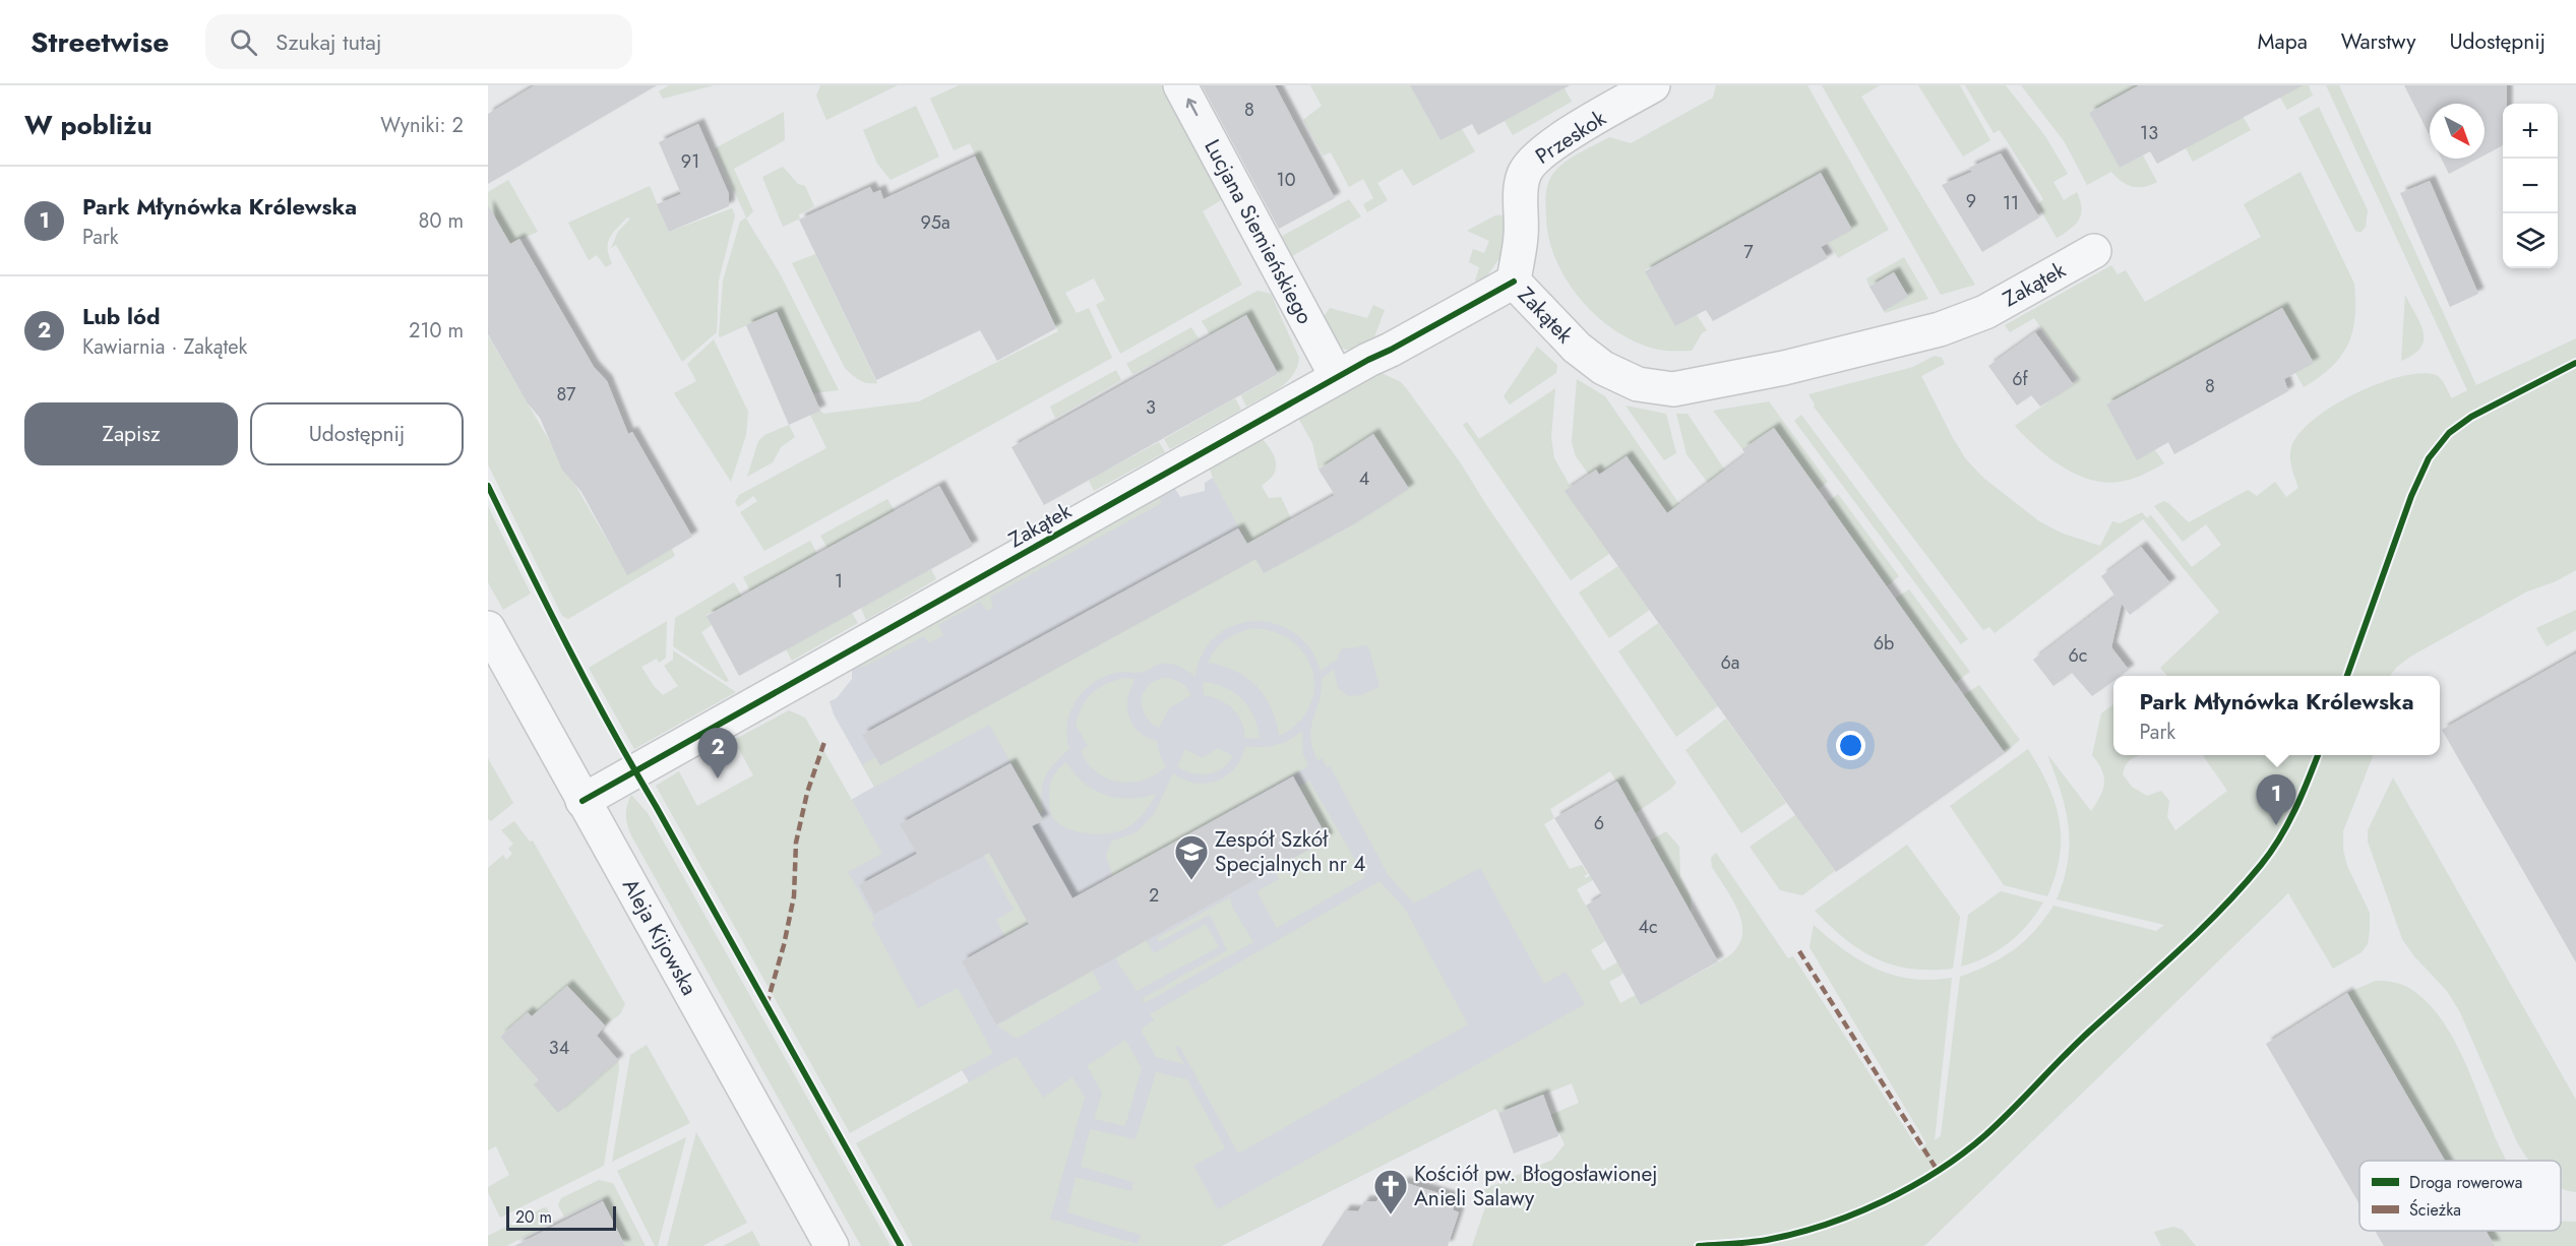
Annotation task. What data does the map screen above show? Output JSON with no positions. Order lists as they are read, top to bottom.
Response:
{
  "streets": {
    "street": [
      "Przeskok",
      "Lucjana Siemieńskiego",
      "Zakątek",
      "Aleja Kijowska"
    ]
  },
  "crossings": [
    ["Przeskok", "Zakątek"],
    ["Lucjana Siemieńskiego", "Zakątek"],
    ["Zakątek", "Aleja Kijowska"]
  ],
  "one_way": ["Lucjana Siemieńskiego"],
  "places": {
    "school or university": ["Zespół Szkół Specjalnych nr 4"],
    "church": ["Kościół pw. Błogosławionej Anieli Salawy"]
  },
  "house_numbers": [
    "8",
    "13",
    "91",
    "10",
    "9",
    "11",
    "95a",
    "7",
    "6f",
    "8",
    "87",
    "3",
    "4",
    "1",
    "6b",
    "6c",
    "6a",
    "6",
    "2",
    "4c",
    "34"
  ],
  "legend": ["Droga rowerowa", "Ścieżka"],
  "scale_bar": "20 m",
  "north": "bottom right",
  "page": {
    "header": "Streetwise",
    "search": "Szukaj tutaj",
    "nav": ["Mapa", "Warstwy", "Udostępnij"],
    "heading": ["W pobliżu", "Wyniki: 2"],
    "map_buttons": ["+", "−"],
    "list": [
      {
        "mark": "1",
        "name": "Park Młynówka Królewska",
        "note": "Park",
        "value": "80 m"
      },
      {
        "mark": "2",
        "name": "Lub lód",
        "note": "Kawiarnia · Zakątek",
        "value": "210 m"
      }
    ],
    "buttons": ["Zapisz", "Udostępnij"],
    "popup": ["Park Młynówka Królewska", "Park"],
    "pins": ["2", "1"],
    "scale": "20 m"
  }
}
